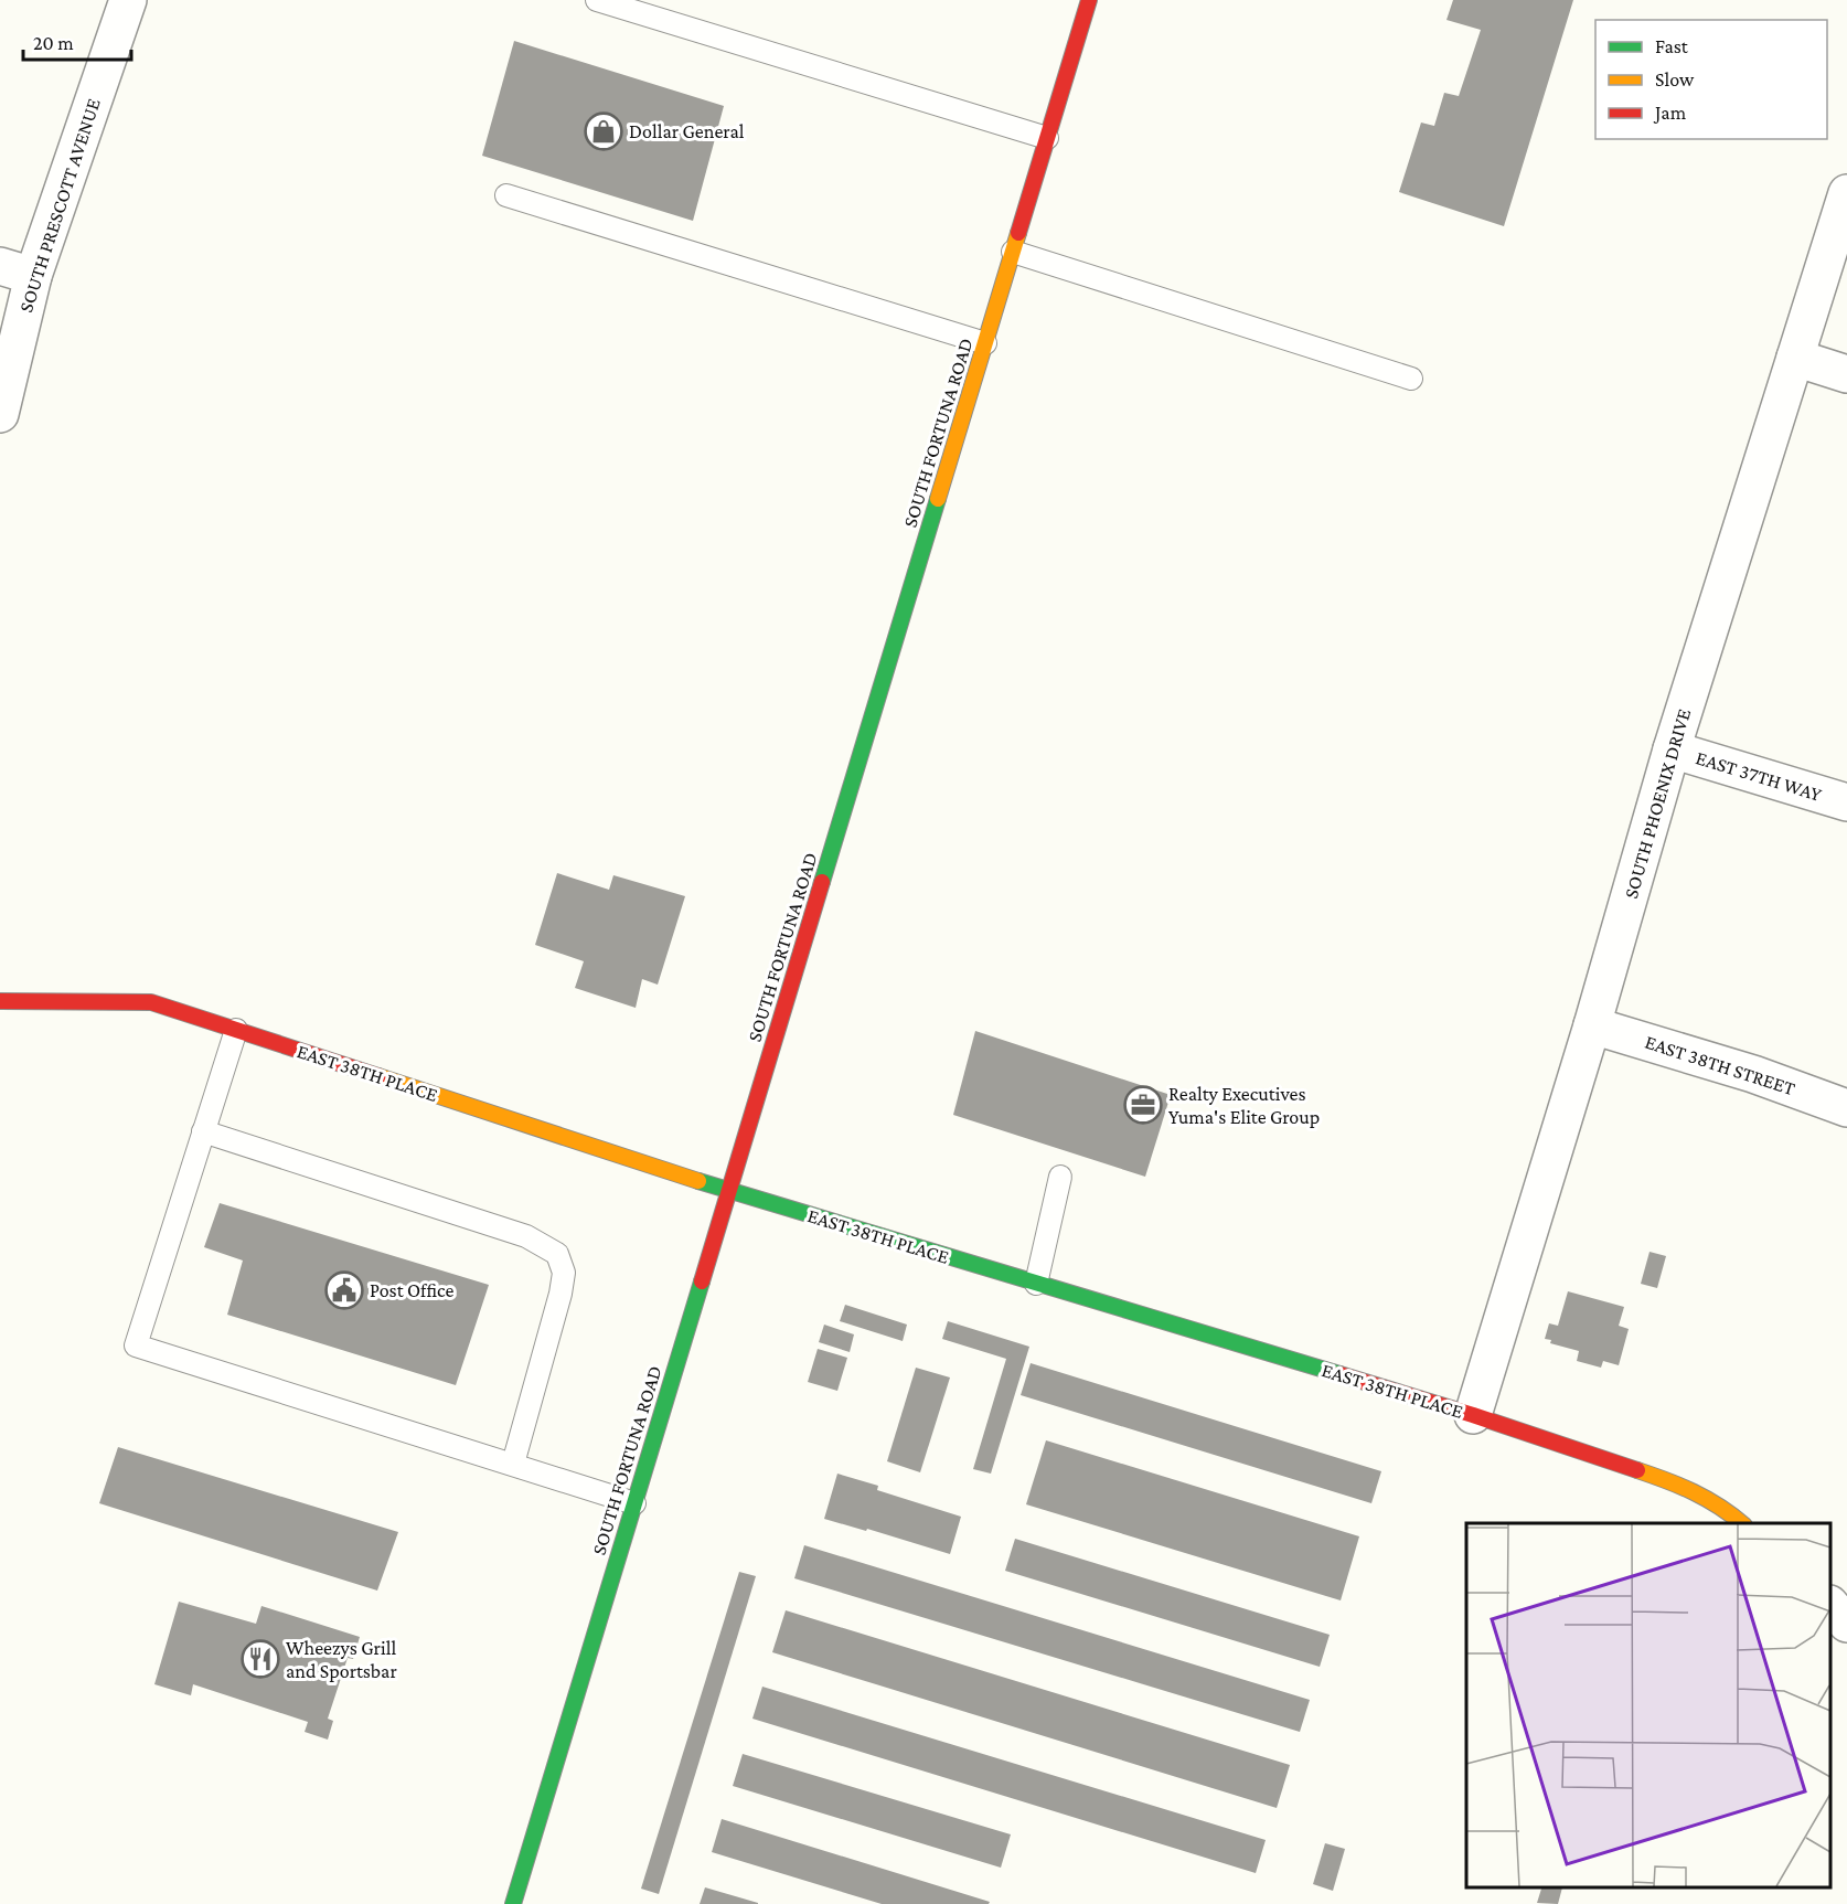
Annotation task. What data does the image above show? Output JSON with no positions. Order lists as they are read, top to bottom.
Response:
{
  "streets": {
    "main road": ["SOUTH FORTUNA ROAD", "EAST 38TH PLACE"],
    "street": [
      "SOUTH PRESCOTT AVENUE",
      "EAST 37TH WAY",
      "SOUTH PHOENIX DRIVE",
      "EAST 38TH STREET"
    ]
  },
  "crossings": [
    ["SOUTH FORTUNA ROAD", "EAST 38TH PLACE"],
    ["EAST 37TH WAY", "SOUTH PHOENIX DRIVE"],
    ["SOUTH PHOENIX DRIVE", "EAST 38TH STREET"],
    ["SOUTH PHOENIX DRIVE", "EAST 38TH PLACE"]
  ],
  "places": {
    "shop": ["Dollar General"],
    "office": ["Realty Executives Yuma's Elite Group"],
    "public building": ["Post Office"],
    "restaurant": ["Wheezys Grill and Sportsbar"]
  },
  "legend": ["Fast", "Slow", "Jam"],
  "scale_bar": "20 m"
}
